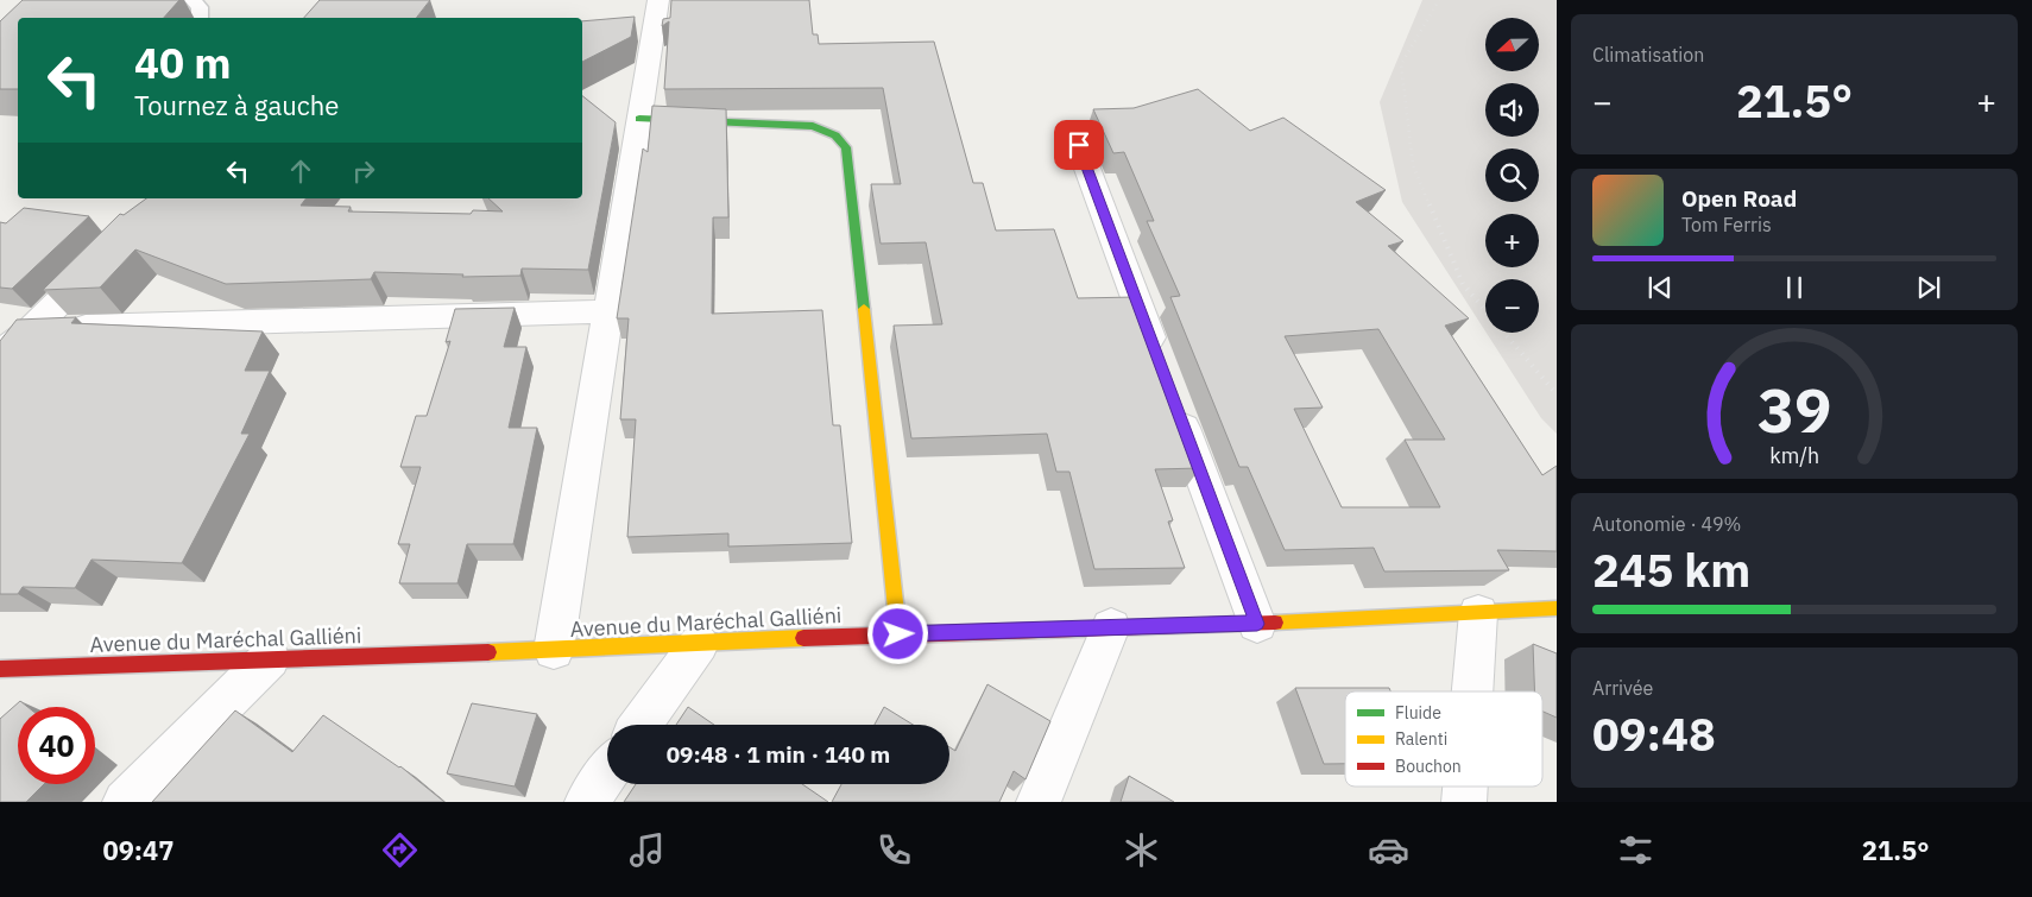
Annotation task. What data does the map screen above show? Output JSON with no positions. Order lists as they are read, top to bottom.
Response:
{
  "streets": {
    "street": ["Avenue du Maréchal Galliéni"]
  },
  "legend": ["Fluide", "Ralenti", "Bouchon"],
  "north": "left",
  "page": {
    "tile": [
      "Climatisation",
      ["Autonomie · 49%", "245 km"],
      ["Arrivée", "09:48"]
    ],
    "map_buttons": ["+", "−"],
    "turn": ["40 m", "Tournez à gauche"],
    "heat": ["−", "21.5°", "+"],
    "song": ["Open Road", "Tom Ferris"],
    "limit": "40",
    "trip": "09:48 · 1 min · 140 m",
    "tabs": ["09:47", "21.5°"],
    "gauge": ["39", "km/h"]
  }
}
